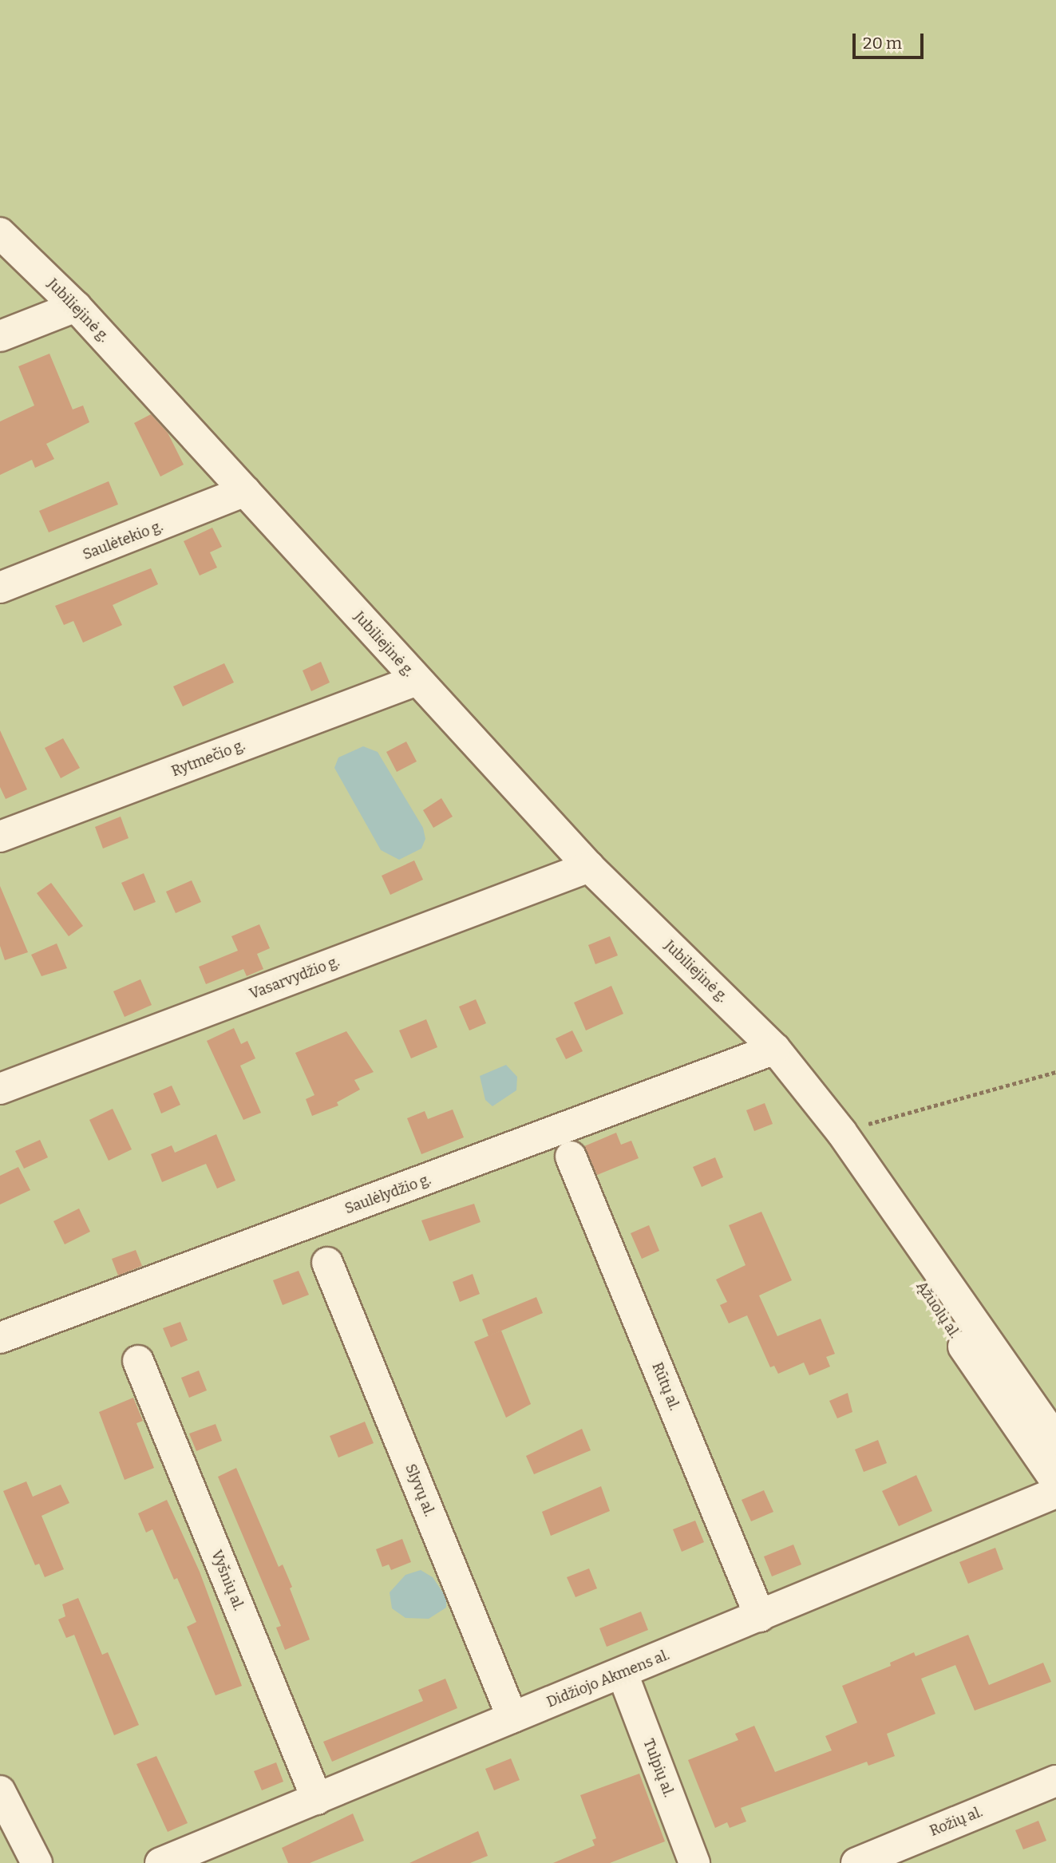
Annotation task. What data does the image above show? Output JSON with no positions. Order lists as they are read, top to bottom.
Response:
{
  "streets": {
    "street": [
      "Jubiliejinė g.",
      "Saulėtekio g.",
      "Rytmečio g.",
      "Vasarvydžio g.",
      "Saulėlydžio g.",
      "Ąžuolų al.",
      "Rūtų al.",
      "Slyvų al.",
      "Vyšnių al.",
      "Didžiojo Akmens al.",
      "Tulpių al.",
      "Rožių al."
    ]
  },
  "crossings": [
    ["Jubiliejinė g.", "Saulėtekio g."],
    ["Jubiliejinė g.", "Rytmečio g."],
    ["Jubiliejinė g.", "Vasarvydžio g."],
    ["Jubiliejinė g.", "Saulėlydžio g."],
    ["Jubiliejinė g.", "Ąžuolų al."],
    ["Rūtų al.", "Didžiojo Akmens al."],
    ["Slyvų al.", "Didžiojo Akmens al."],
    ["Vyšnių al.", "Didžiojo Akmens al."],
    ["Didžiojo Akmens al.", "Tulpių al."]
  ],
  "scale_bar": "20 m"
}
